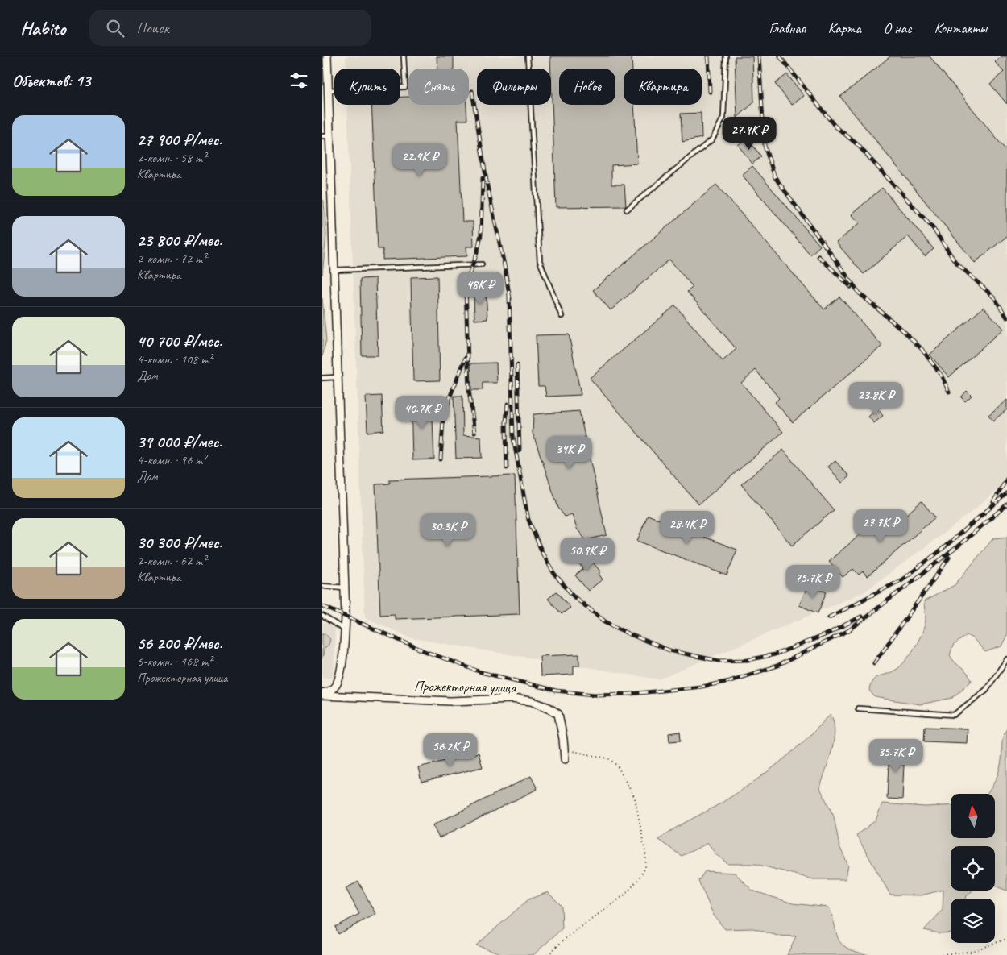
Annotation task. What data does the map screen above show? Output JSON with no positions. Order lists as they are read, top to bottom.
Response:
{
  "streets": {
    "street": ["Прожекторная улица"]
  },
  "north": "top",
  "page": {
    "header": "Habito",
    "search": "Поиск",
    "nav": [
      "Главная",
      "Карта",
      "О нас",
      "Контакты"
    ],
    "heading": "Объектов: 13",
    "chip": [
      "Купить",
      "Снять",
      "Фильтры",
      "Новое",
      "Квартира"
    ],
    "list": [
      {
        "name": "27 900 ₽/мес.",
        "note": "2-комн. · 58 m² · Квартира"
      },
      {
        "name": "23 800 ₽/мес.",
        "note": "2-комн. · 72 m² · Квартира"
      },
      {
        "name": "40 700 ₽/мес.",
        "note": "4-комн. · 108 m² · Дом"
      },
      {
        "name": "39 000 ₽/мес.",
        "note": "4-комн. · 96 m² · Дом"
      },
      {
        "name": "30 300 ₽/мес.",
        "note": "2-комн. · 62 m² · Квартира"
      },
      {
        "name": "56 200 ₽/мес.",
        "note": "5-комн. · 168 m² · Прожекторная улица"
      }
    ],
    "price": [
      "27.9K ₽",
      "22.4K ₽",
      "48K ₽",
      "23.8K ₽",
      "40.7K ₽",
      "39K ₽",
      "27.7K ₽",
      "28.4K ₽",
      "30.3K ₽",
      "50.9K ₽",
      "75.7K ₽",
      "56.2K ₽",
      "35.7K ₽"
    ]
  }
}
